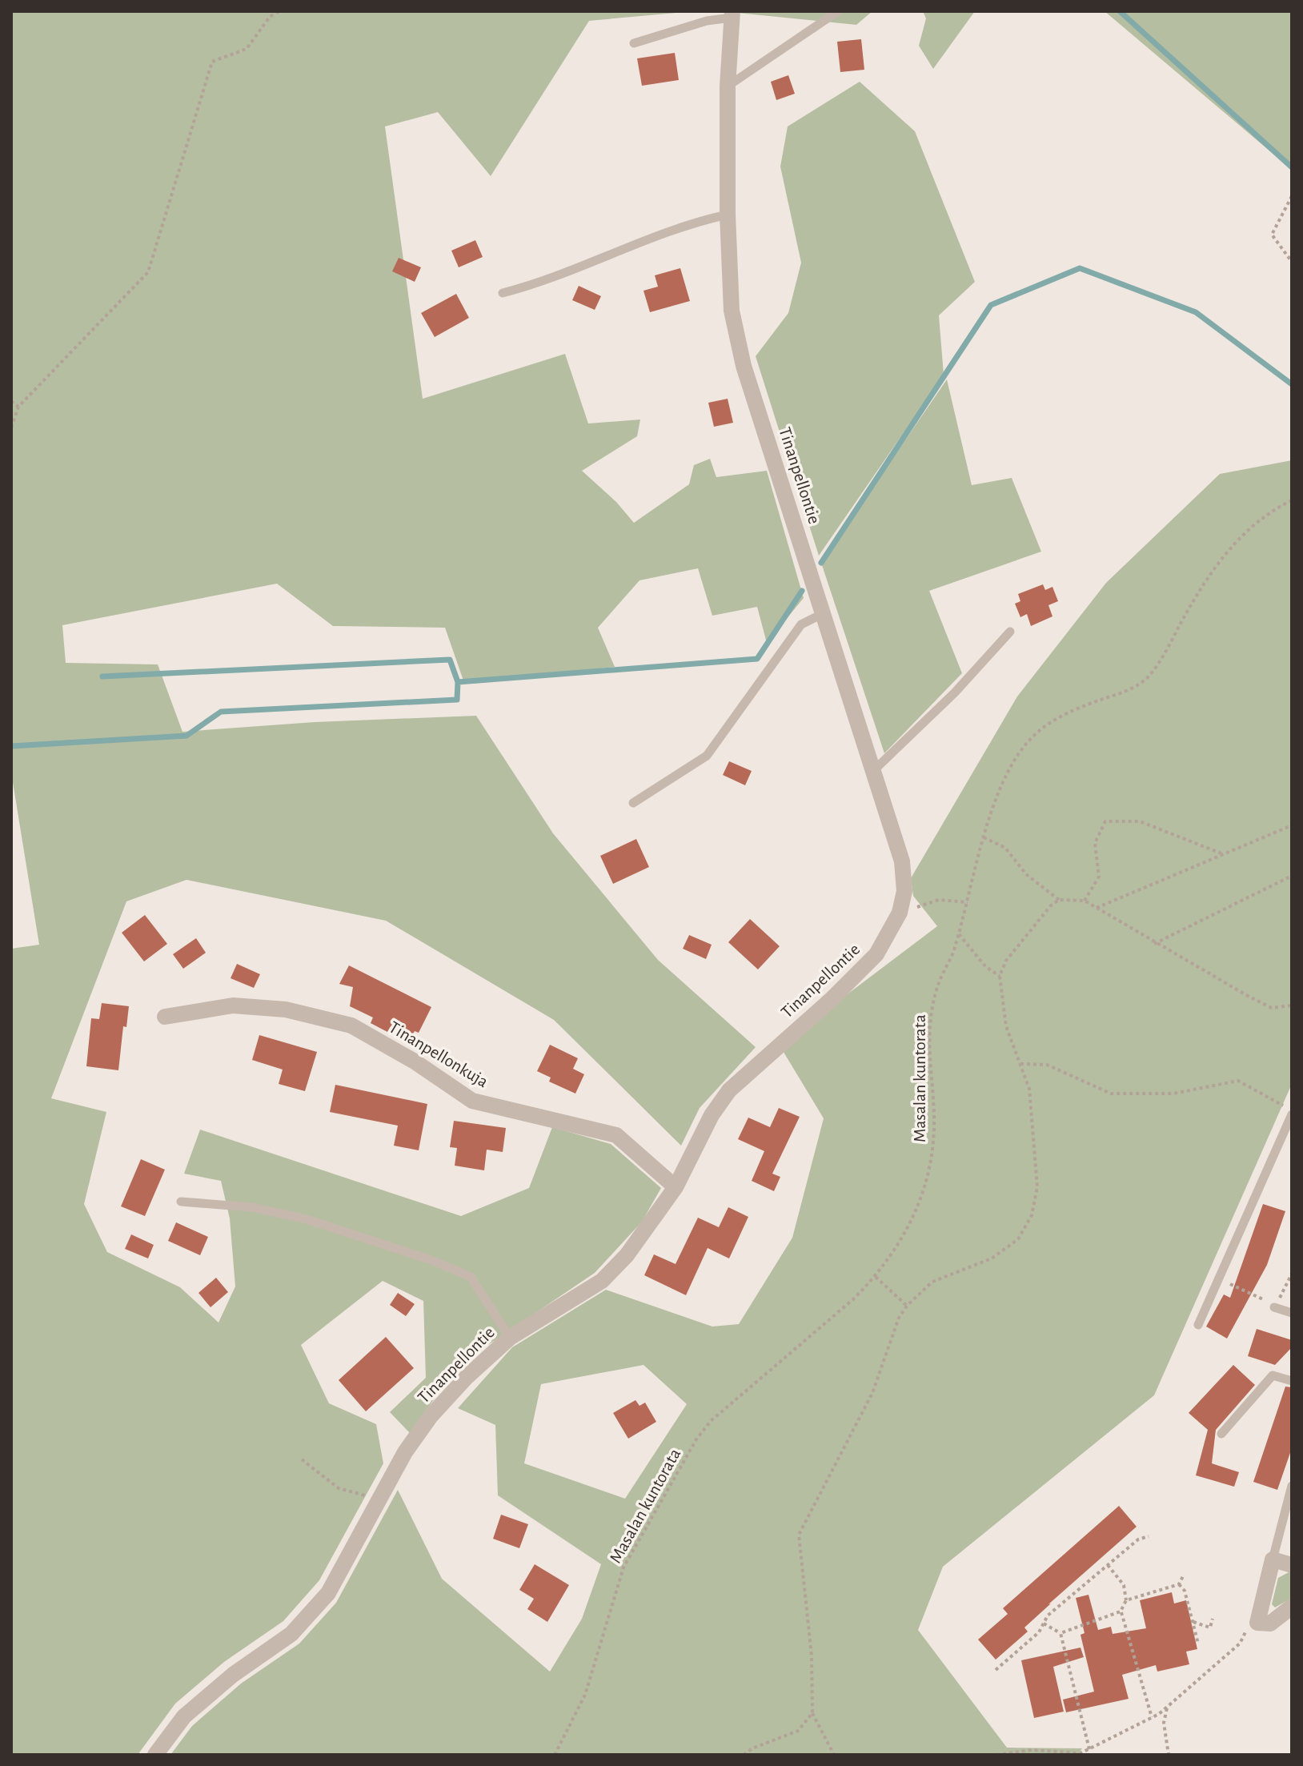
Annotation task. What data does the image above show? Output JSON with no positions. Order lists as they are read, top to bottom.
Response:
{
  "streets": {
    "street": ["Tinanpellontie", "Tinanpellonkuja"],
    "path": ["Masalan kuntorata"]
  },
  "crossings": [
    ["Tinanpellontie", "Tinanpellonkuja"]
  ]
}
